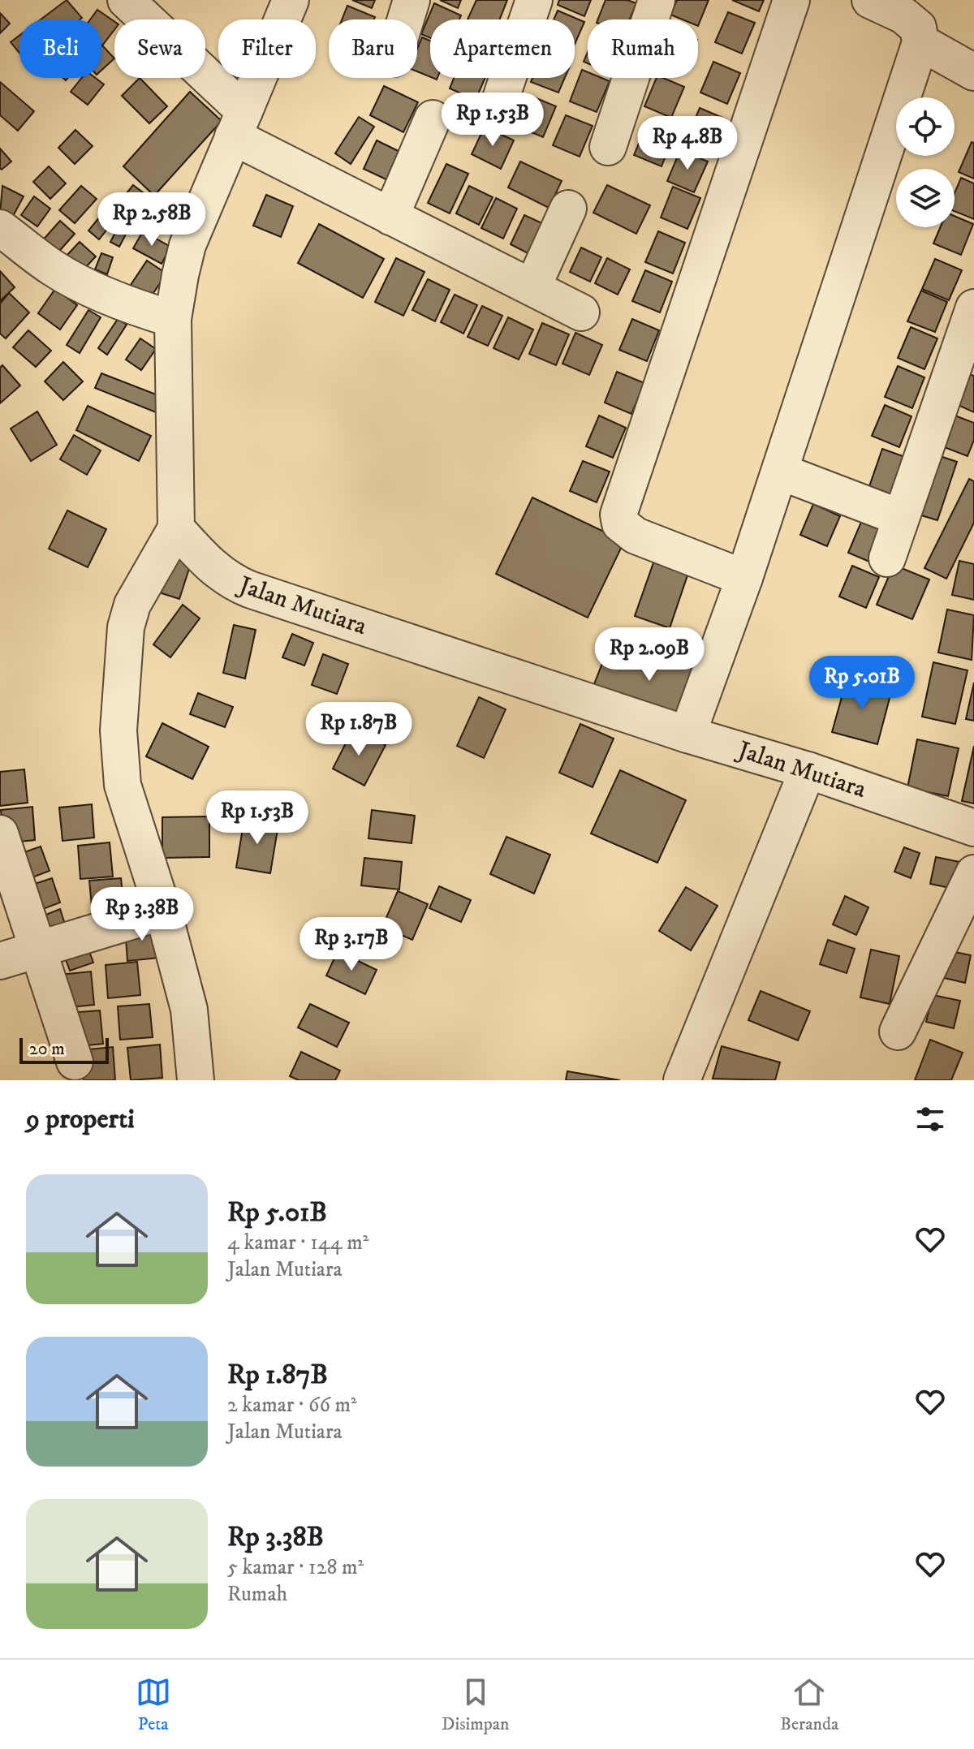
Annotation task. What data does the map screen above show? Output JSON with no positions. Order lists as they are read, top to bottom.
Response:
{
  "streets": {
    "street": ["Jalan Mutiara"]
  },
  "scale_bar": "20 m",
  "page": {
    "chip": [
      "Beli",
      "Sewa",
      "Filter",
      "Baru",
      "Apartemen",
      "Rumah"
    ],
    "price": [
      "Rp 1.53B",
      "Rp 4.8B",
      "Rp 2.58B",
      "Rp 2.09B",
      "Rp 5.01B",
      "Rp 1.87B",
      "Rp 1.53B",
      "Rp 3.38B",
      "Rp 3.17B"
    ],
    "scale": "20 m",
    "heading": "9 properti",
    "list": [
      {
        "name": "Rp 5.01B",
        "note": "4 kamar · 144 m² · Jalan Mutiara"
      },
      {
        "name": "Rp 1.87B",
        "note": "2 kamar · 66 m² · Jalan Mutiara"
      },
      {
        "name": "Rp 3.38B",
        "note": "5 kamar · 128 m² · Rumah"
      }
    ],
    "tabs": ["Peta", "Disimpan", "Beranda"]
  }
}
